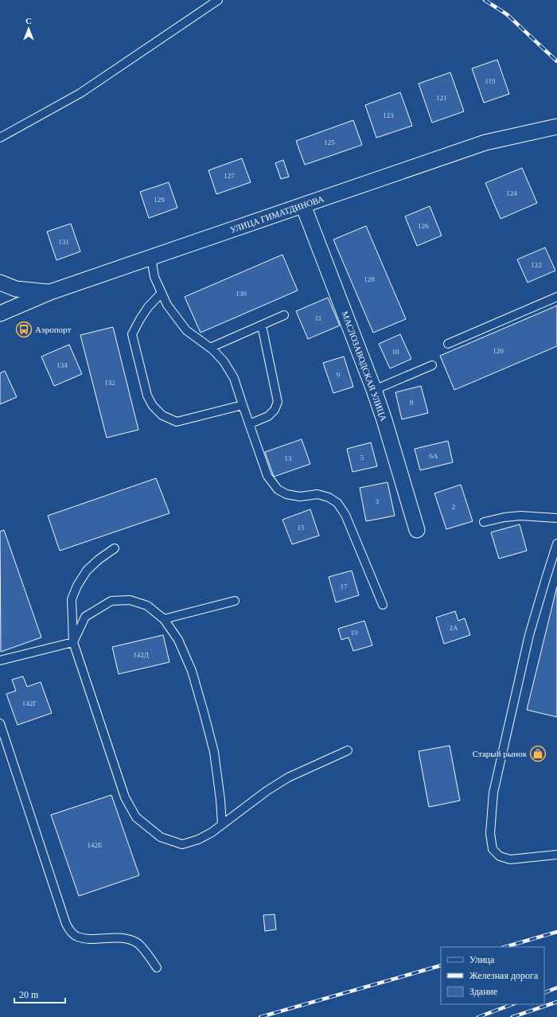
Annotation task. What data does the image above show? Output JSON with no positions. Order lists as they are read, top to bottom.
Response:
{
  "streets": {
    "street": ["УЛИЦА ГИМАТДИНОВА", "МАСЛОЗАВОДСКАЯ УЛИЦА"]
  },
  "crossings": [
    ["УЛИЦА ГИМАТДИНОВА", "МАСЛОЗАВОДСКАЯ УЛИЦА"]
  ],
  "places": {
    "bus stop": ["Аэропорт"],
    "shop": ["Старый рынок"]
  },
  "house_numbers": [
    "119",
    "121",
    "123",
    "125",
    "127",
    "124",
    "129",
    "126",
    "131",
    "122",
    "128",
    "130",
    "11",
    "120",
    "10",
    "134",
    "9",
    "132",
    "8",
    "6А",
    "5",
    "13",
    "3",
    "2",
    "15",
    "17",
    "2А",
    "19",
    "142Д",
    "142Г",
    "142Е"
  ],
  "legend": ["Улица", "Железная дорога", "Здание"],
  "scale_bar": "20 m",
  "north": "top"
}
